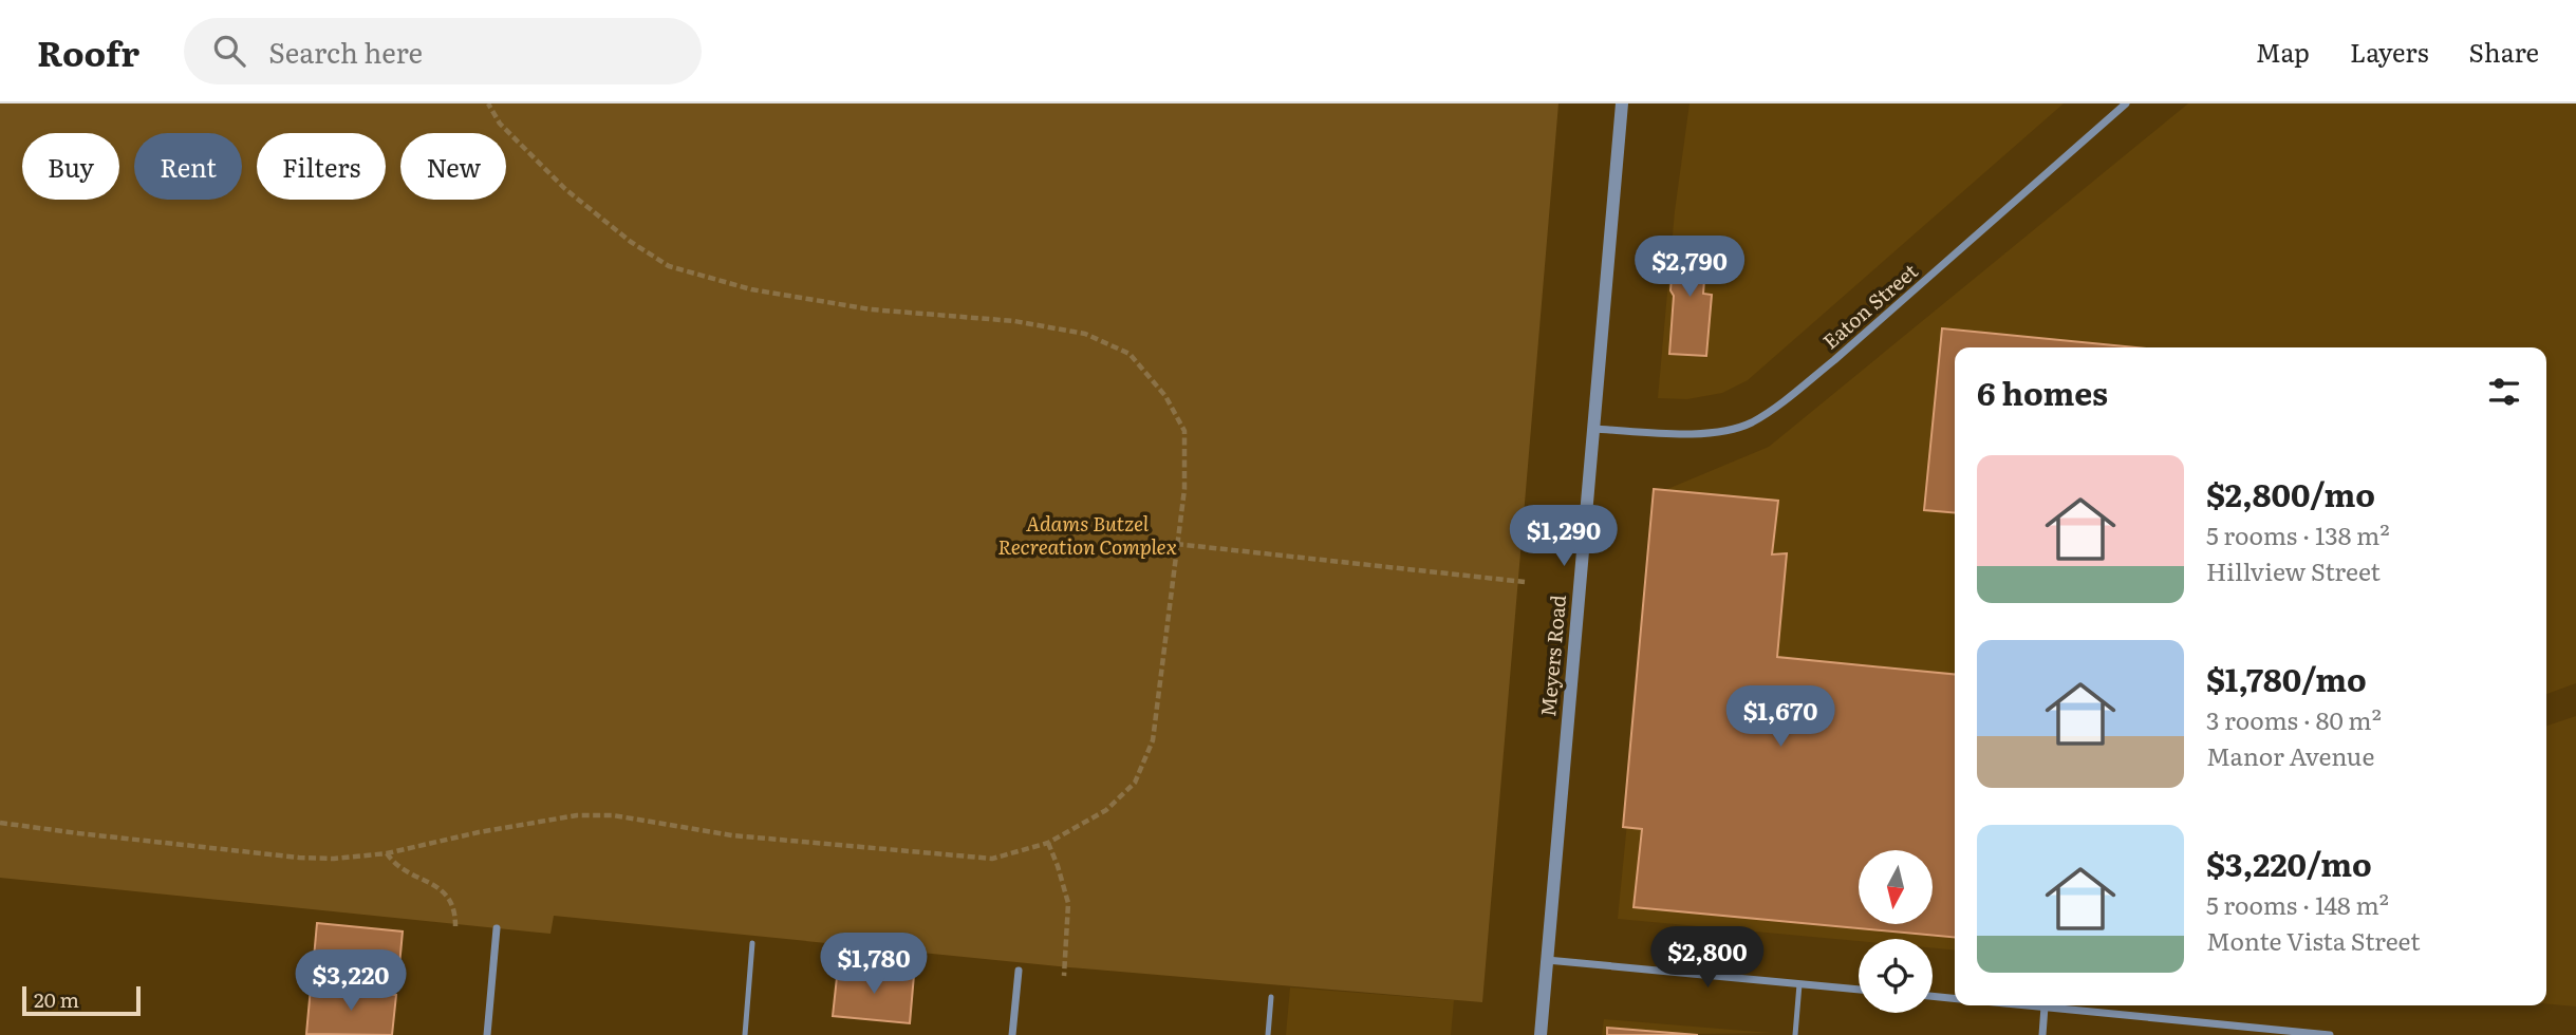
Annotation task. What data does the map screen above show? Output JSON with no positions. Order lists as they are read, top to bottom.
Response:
{
  "streets": {
    "street": ["Eaton Street", "Meyers Road"]
  },
  "crossings": [
    ["Eaton Street", "Meyers Road"]
  ],
  "parks": ["Adams Butzel Recreation Complex"],
  "scale_bar": "20 m",
  "north": "bottom",
  "page": {
    "header": "Roofr",
    "search": "Search here",
    "nav": ["Map", "Layers", "Share"],
    "chip": [
      "Buy",
      "Rent",
      "Filters",
      "New"
    ],
    "price": [
      "$2,790",
      "$1,290",
      "$1,670",
      "$2,800",
      "$1,780",
      "$3,220"
    ],
    "heading": "6 homes",
    "list": [
      {
        "name": "$2,800/mo",
        "note": "5 rooms · 138 m² · Hillview Street"
      },
      {
        "name": "$1,780/mo",
        "note": "3 rooms · 80 m² · Manor Avenue"
      },
      {
        "name": "$3,220/mo",
        "note": "5 rooms · 148 m² · Monte Vista Street"
      }
    ],
    "scale": "20 m"
  }
}
